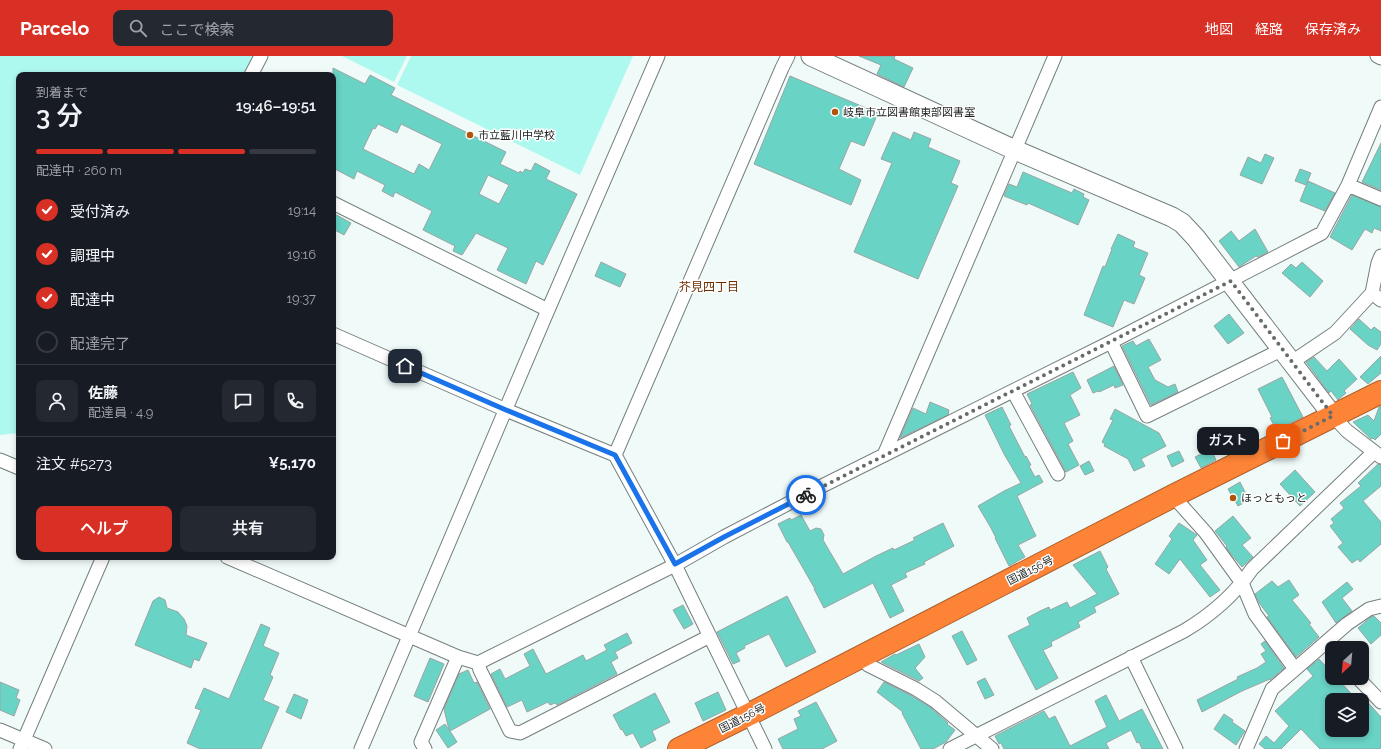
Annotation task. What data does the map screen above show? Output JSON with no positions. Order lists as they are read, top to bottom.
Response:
{
  "streets": {
    "highway": ["国道156号"]
  },
  "districts": ["芥見四丁目"],
  "places": [
    "岐阜市立図書館東部図書室",
    "市立藍川中学校",
    "ガスト",
    "ほっともっと"
  ],
  "north": "bottom left",
  "page": {
    "header": "Parcelo",
    "search": "ここで検索",
    "nav": ["地図", "経路", "保存済み"],
    "heading": ["3 分", "到着まで", "19:46–19:51"],
    "panel": [
      "佐藤",
      "配達員 · 4.9",
      "注文 #5273",
      "¥5,170"
    ],
    "bar": "配達中 · 260 m",
    "list": [
      ["受付済み", "19:14"],
      ["調理中", "19:16"],
      ["配達中", "19:37"],
      "配達完了"
    ],
    "bubble": "ガスト",
    "buttons": ["ヘルプ", "共有"]
  }
}
